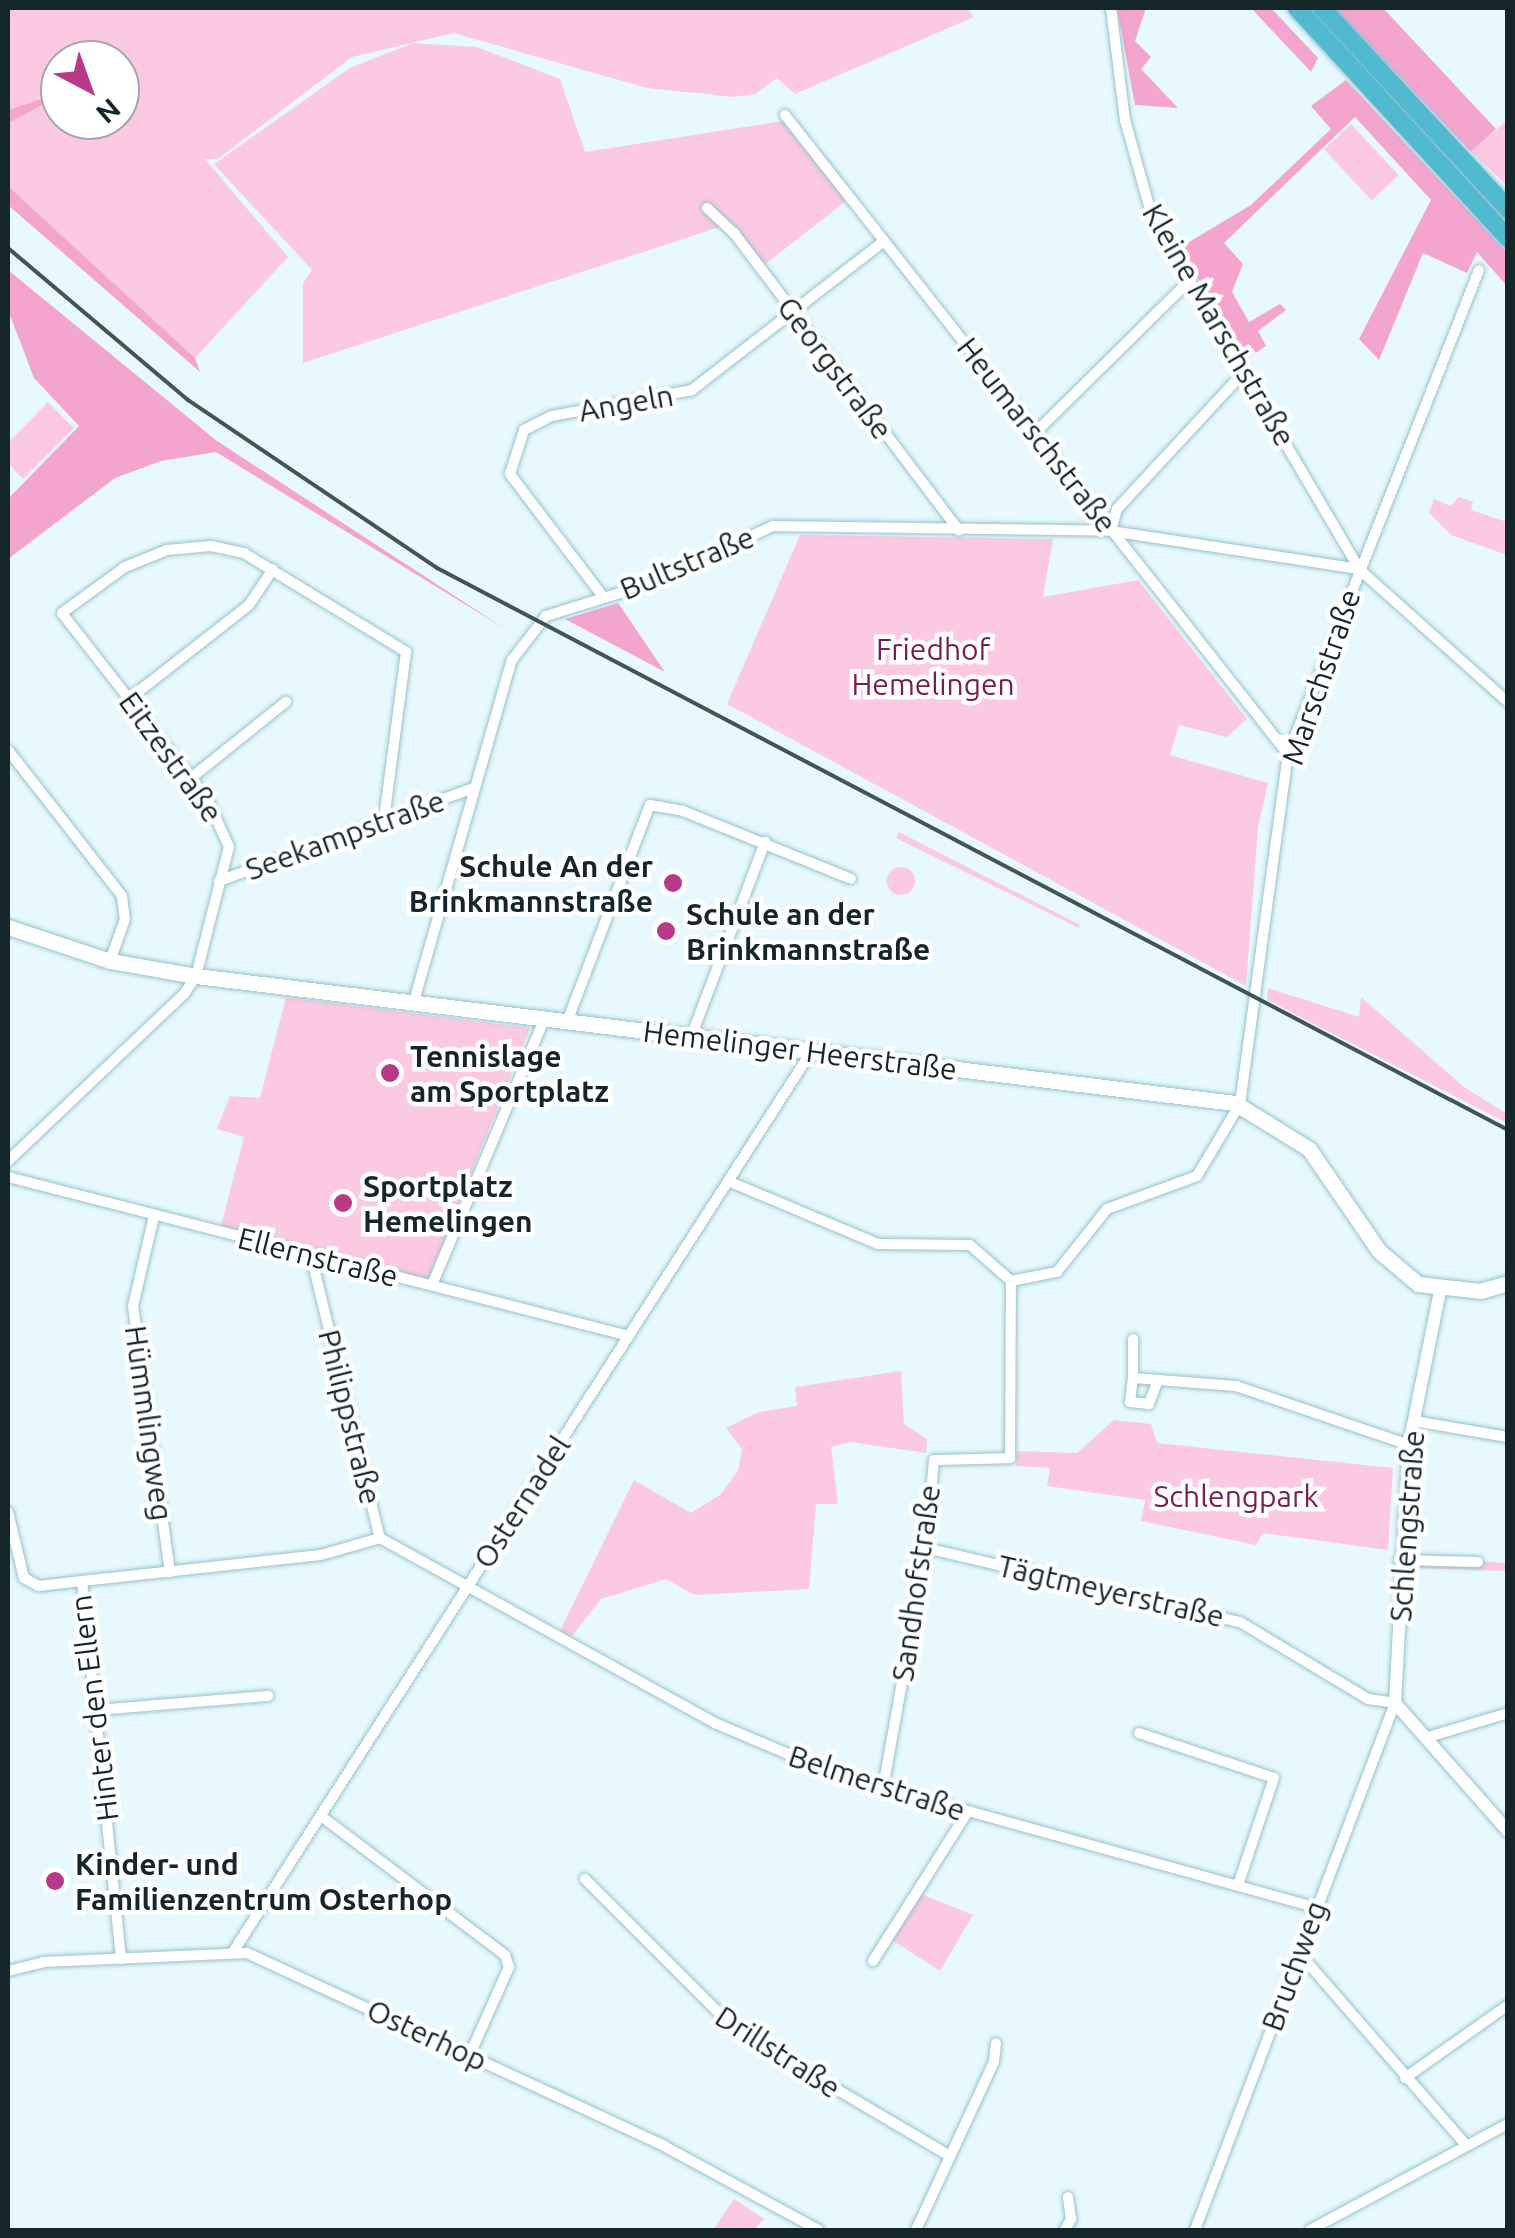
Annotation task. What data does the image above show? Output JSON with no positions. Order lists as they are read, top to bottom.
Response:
{
  "streets": {
    "main road": ["Hemelinger Heerstraße"],
    "street": [
      "Kleine Marschstraße",
      "Georgstraße",
      "Angeln",
      "Heumarschstraße",
      "Bultstraße",
      "Marschstraße",
      "Eitzestraße",
      "Seekampstraße",
      "Ellernstraße",
      "Philippstraße",
      "Hümmlingweg",
      "Osternadel",
      "Schlengstraße",
      "Sandhofstraße",
      "Tägtmeyerstraße",
      "Hinter den Ellern",
      "Belmerstraße",
      "Bruchweg",
      "Osterhop",
      "Drillstraße"
    ]
  },
  "crossings": [
    ["Kleine Marschstraße", "Bultstraße"],
    ["Kleine Marschstraße", "Marschstraße"],
    ["Georgstraße", "Angeln"],
    ["Georgstraße", "Bultstraße"],
    ["Angeln", "Heumarschstraße"],
    ["Angeln", "Bultstraße"],
    ["Heumarschstraße", "Bultstraße"],
    ["Heumarschstraße", "Marschstraße"],
    ["Bultstraße", "Marschstraße"],
    ["Bultstraße", "Seekampstraße"],
    ["Bultstraße", "Hemelinger Heerstraße"],
    ["Marschstraße", "Hemelinger Heerstraße"],
    ["Eitzestraße", "Seekampstraße"],
    ["Eitzestraße", "Hemelinger Heerstraße"],
    ["Hemelinger Heerstraße", "Osternadel"],
    ["Ellernstraße", "Philippstraße"],
    ["Ellernstraße", "Hümmlingweg"],
    ["Ellernstraße", "Osternadel"],
    ["Philippstraße", "Osternadel"],
    ["Philippstraße", "Belmerstraße"],
    ["Osternadel", "Belmerstraße"],
    ["Osternadel", "Osterhop"],
    ["Schlengstraße", "Tägtmeyerstraße"],
    ["Schlengstraße", "Bruchweg"],
    ["Sandhofstraße", "Tägtmeyerstraße"],
    ["Sandhofstraße", "Belmerstraße"],
    ["Tägtmeyerstraße", "Bruchweg"],
    ["Hinter den Ellern", "Osterhop"],
    ["Belmerstraße", "Bruchweg"]
  ],
  "parks": ["Friedhof Hemelingen", "Schlengpark"],
  "places": [
    "Schule An der Brinkmannstraße",
    "Schule an der Brinkmannstraße",
    "Tennislage am Sportplatz",
    "Sportplatz Hemelingen",
    "Kinder- und Familienzentrum Osterhop"
  ],
  "north": "bottom right"
}
